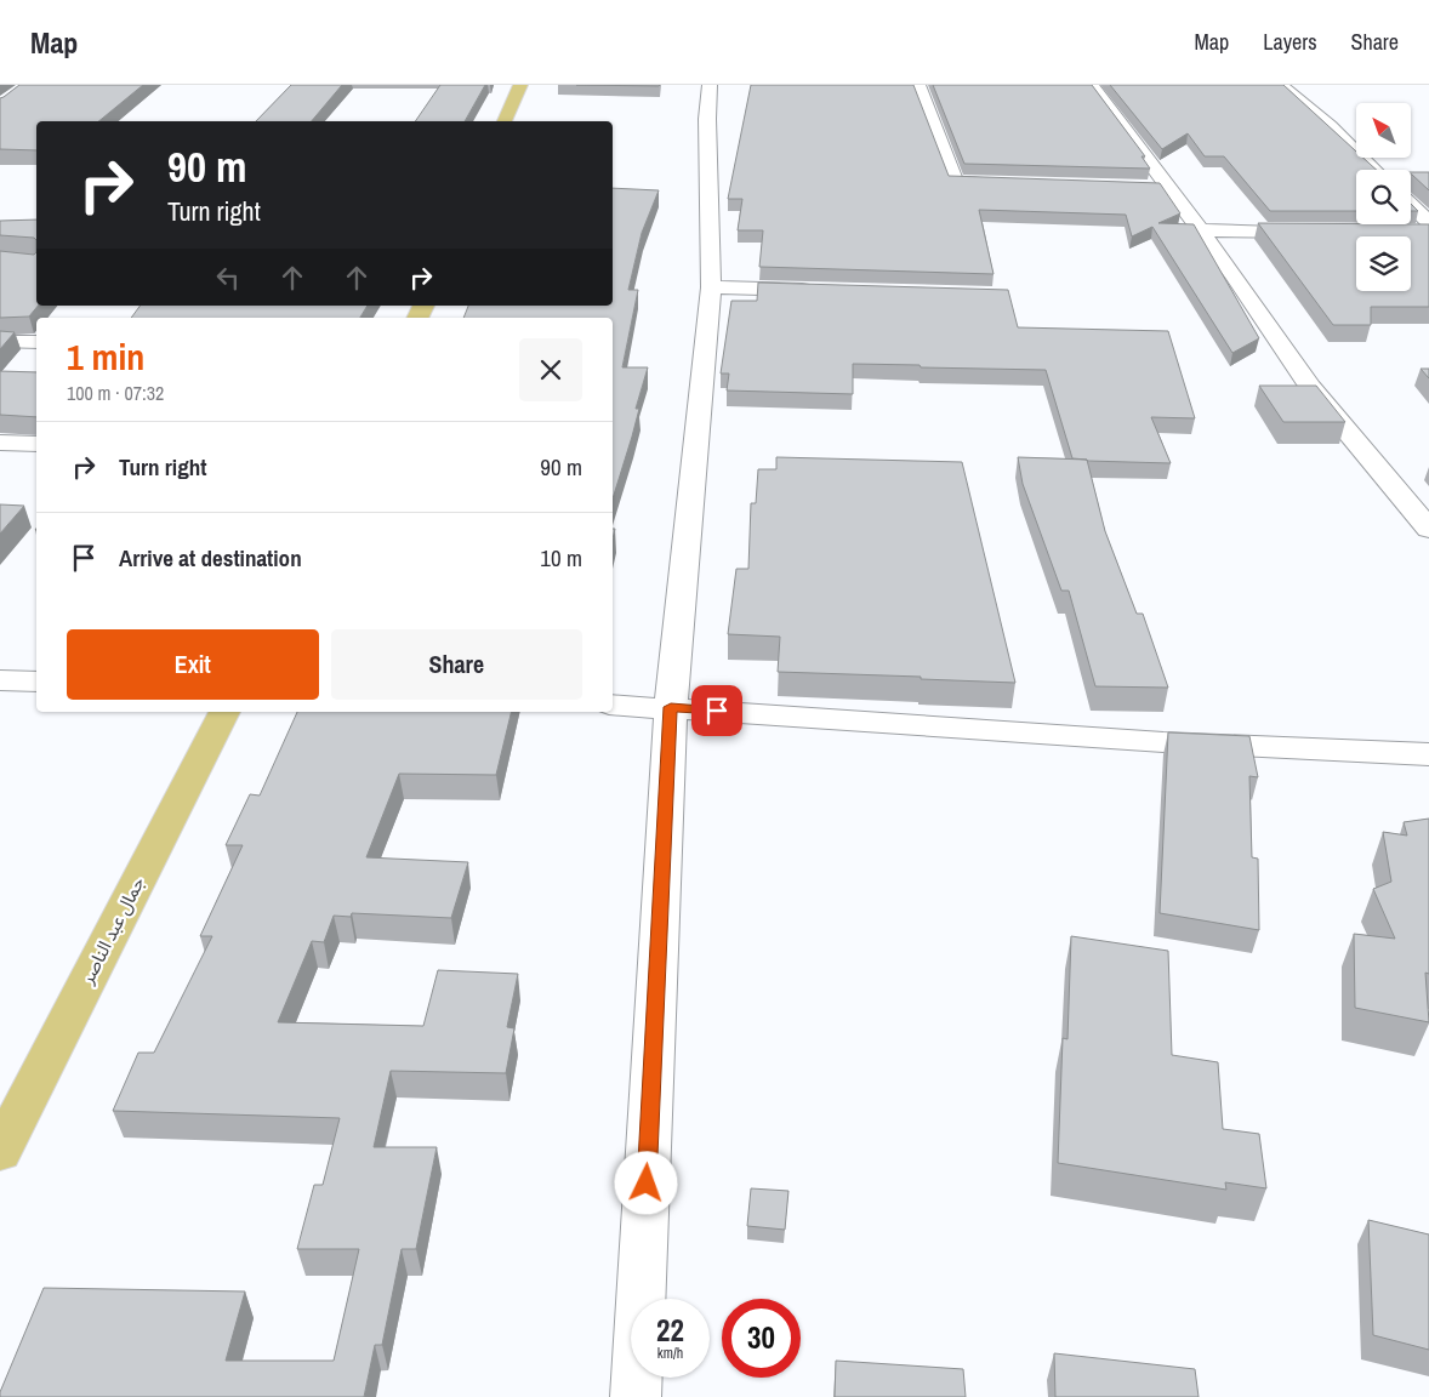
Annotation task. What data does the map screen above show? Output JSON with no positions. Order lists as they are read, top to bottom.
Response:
{
  "streets": {
    "main road": ["جمال عبد الناصر"]
  },
  "north": "top left",
  "page": {
    "header": "Map",
    "nav": ["Map", "Layers", "Share"],
    "turn": ["90 m", "Turn right"],
    "heading": ["1 min", "100 m · 07:32"],
    "list": [
      {
        "name": "Turn right",
        "value": "90 m"
      },
      {
        "name": "Arrive at destination",
        "value": "10 m"
      }
    ],
    "buttons": ["Exit", "Share"],
    "speed": "22 km/h",
    "limit": "30"
  }
}
